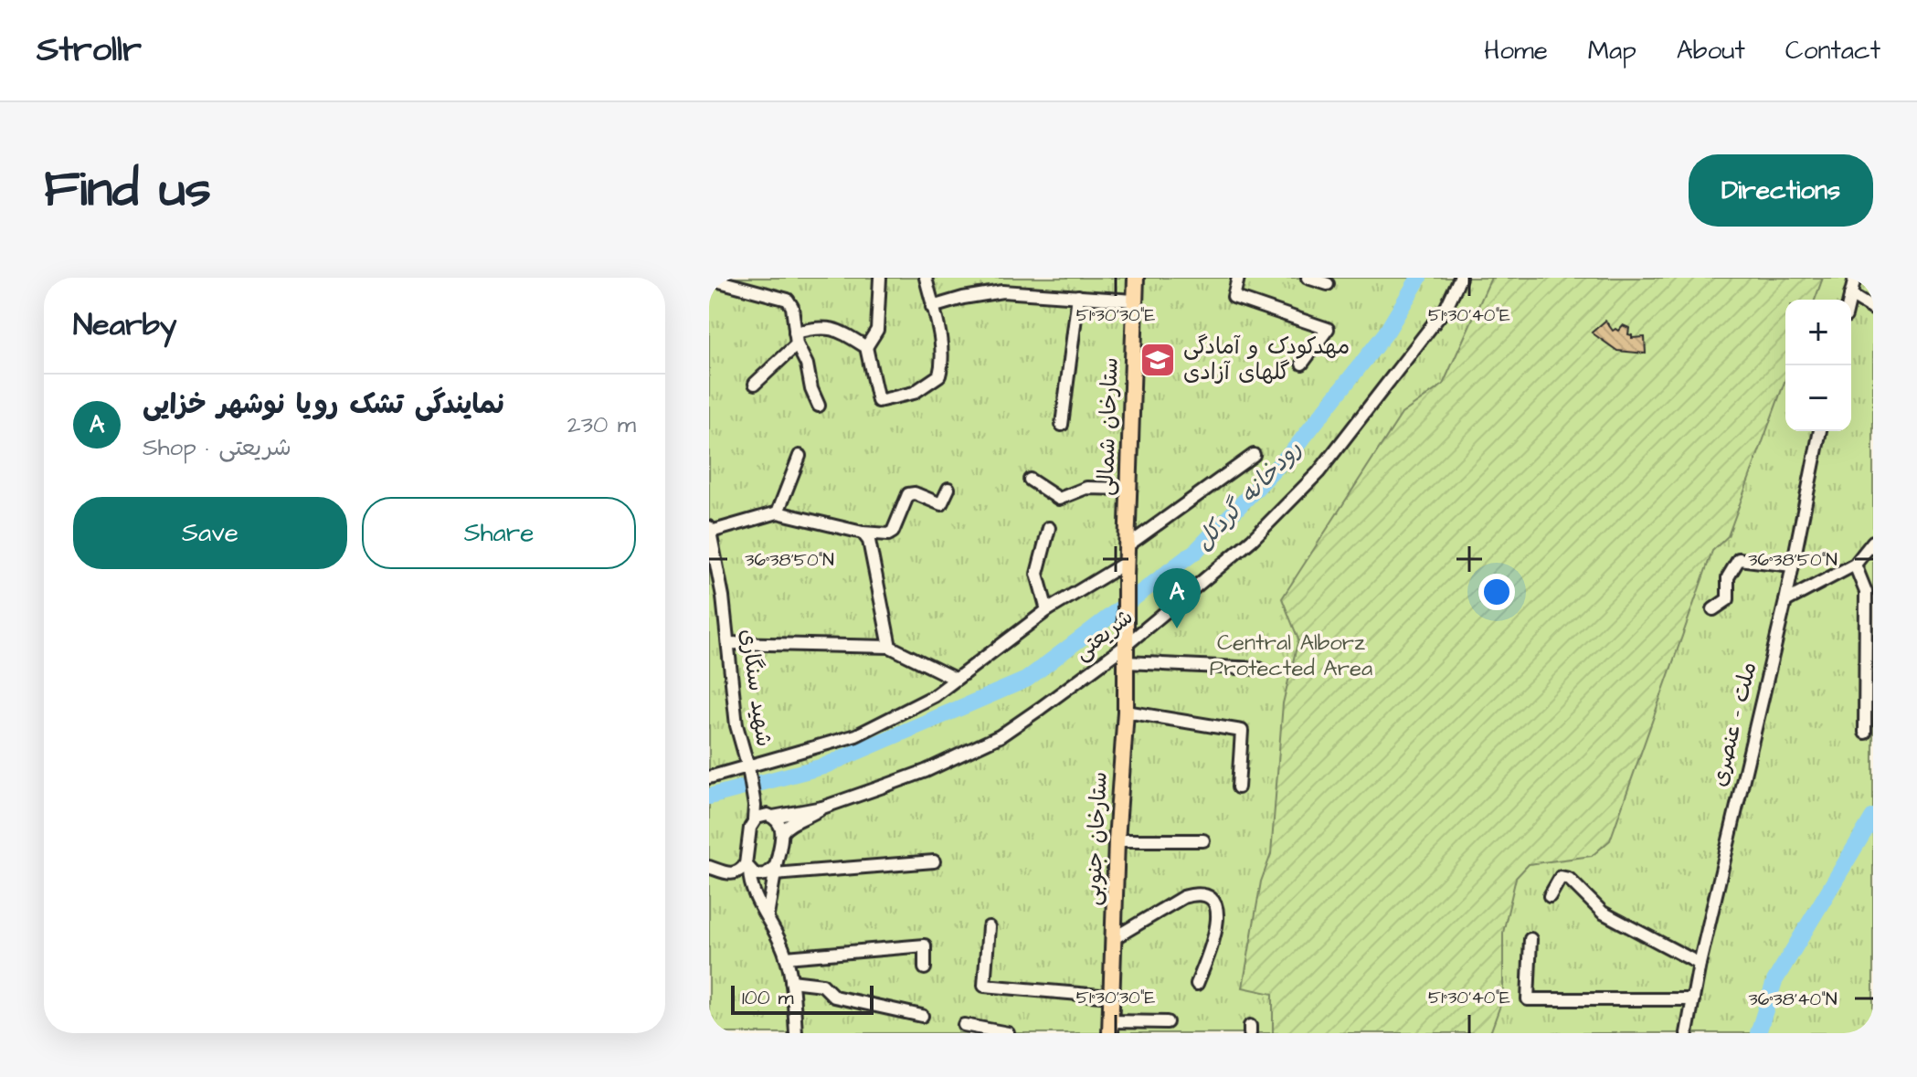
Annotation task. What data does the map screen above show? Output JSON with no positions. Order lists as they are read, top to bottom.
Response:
{
  "streets": {
    "main road": ["ستارخان شمالی", "ستارخان جنوبی"],
    "street": ["شریعتی", "شهید سنگاری", "ملت - عنصری"]
  },
  "crossings": [
    ["ستارخان شمالی", "ستارخان جنوبی"],
    ["شریعتی", "ستارخان جنوبی"]
  ],
  "water": ["رودخانه گردکل"],
  "parks": ["Central Alborz Protected Area"],
  "places": {
    "school or university": ["مهدکودک و آمادگی گلهای آزادی"]
  },
  "scale_bar": "100 m",
  "page": {
    "header": "Strollr",
    "nav": [
      "Home",
      "Map",
      "About",
      "Contact"
    ],
    "title": "Find us",
    "buttons": [
      "Directions",
      ["Save", "Share"]
    ],
    "heading": "Nearby",
    "map_buttons": ["+", "−"],
    "list": [
      {
        "mark": "A",
        "name": "نمایندگی تشک رویا نوشهر خزایی",
        "note": "Shop · شریعتی",
        "value": "230 m"
      }
    ],
    "pins": "A",
    "scale": "100 m"
  },
  "coordinates": [
    "51°30'30\"E",
    "51°30'40\"E",
    "36°38'50\"N",
    "36°38'40\"N"
  ]
}
